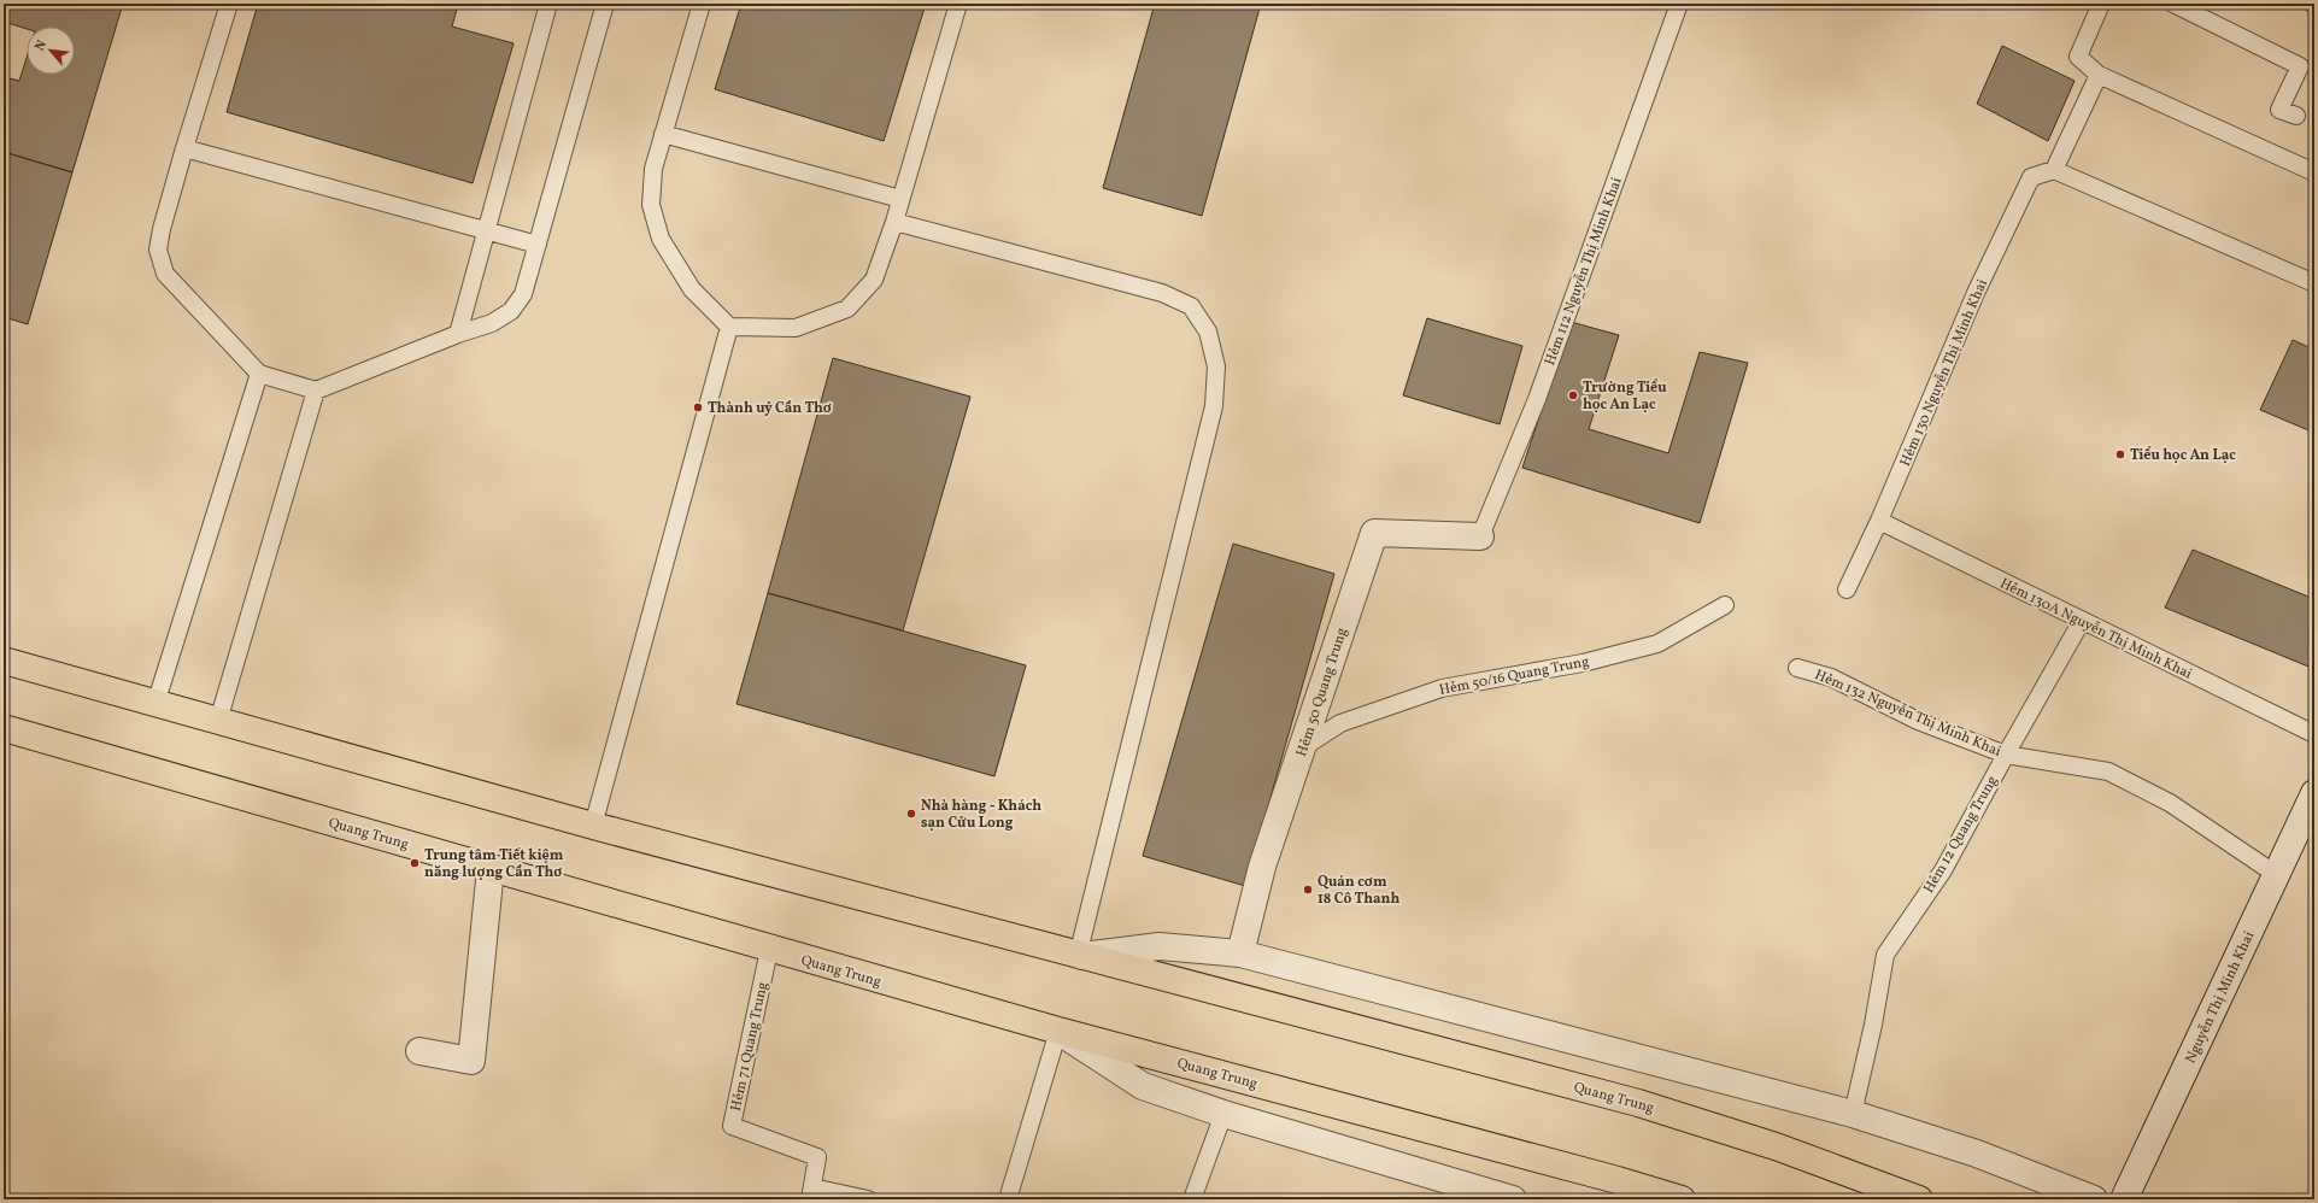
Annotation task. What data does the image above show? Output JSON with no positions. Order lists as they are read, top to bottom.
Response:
{
  "streets": {
    "main road": ["Quang Trung"],
    "street": ["Hẻm 50 Quang Trung", "Nguyễn Thị Minh Khai"],
    "lane": [
      "Hẻm 112 Nguyễn Thị Minh Khai",
      "Hẻm 130 Nguyễn Thị Minh Khai",
      "Hẻm 130A Nguyễn Thị Minh Khai",
      "Hẻm 50/16 Quang Trung",
      "Hẻm 132 Nguyễn Thị Minh Khai",
      "Hẻm 12 Quang Trung",
      "Hẻm 71 Quang Trung"
    ]
  },
  "crossings": [
    ["Hẻm 112 Nguyễn Thị Minh Khai", "Hẻm 50 Quang Trung"],
    ["Hẻm 130 Nguyễn Thị Minh Khai", "Hẻm 130A Nguyễn Thị Minh Khai"],
    ["Hẻm 130A Nguyễn Thị Minh Khai", "Hẻm 12 Quang Trung"],
    ["Hẻm 50/16 Quang Trung", "Hẻm 50 Quang Trung"],
    ["Hẻm 50 Quang Trung", "Quang Trung"],
    ["Hẻm 132 Nguyễn Thị Minh Khai", "Hẻm 12 Quang Trung"],
    ["Hẻm 132 Nguyễn Thị Minh Khai", "Nguyễn Thị Minh Khai"],
    ["Quang Trung", "Hẻm 12 Quang Trung"],
    ["Quang Trung", "Hẻm 71 Quang Trung"]
  ],
  "places": [
    "Trường Tiểu học An Lạc",
    "Thành uỷ Cần Thơ",
    "Tiểu học An Lạc",
    "Nhà hàng - Khách sạn Cửu Long",
    "Trung tâm Tiết kiệm năng lượng Cần Thơ",
    "Quán cơm 18 Cô Thanh"
  ],
  "north": "top left"
}
